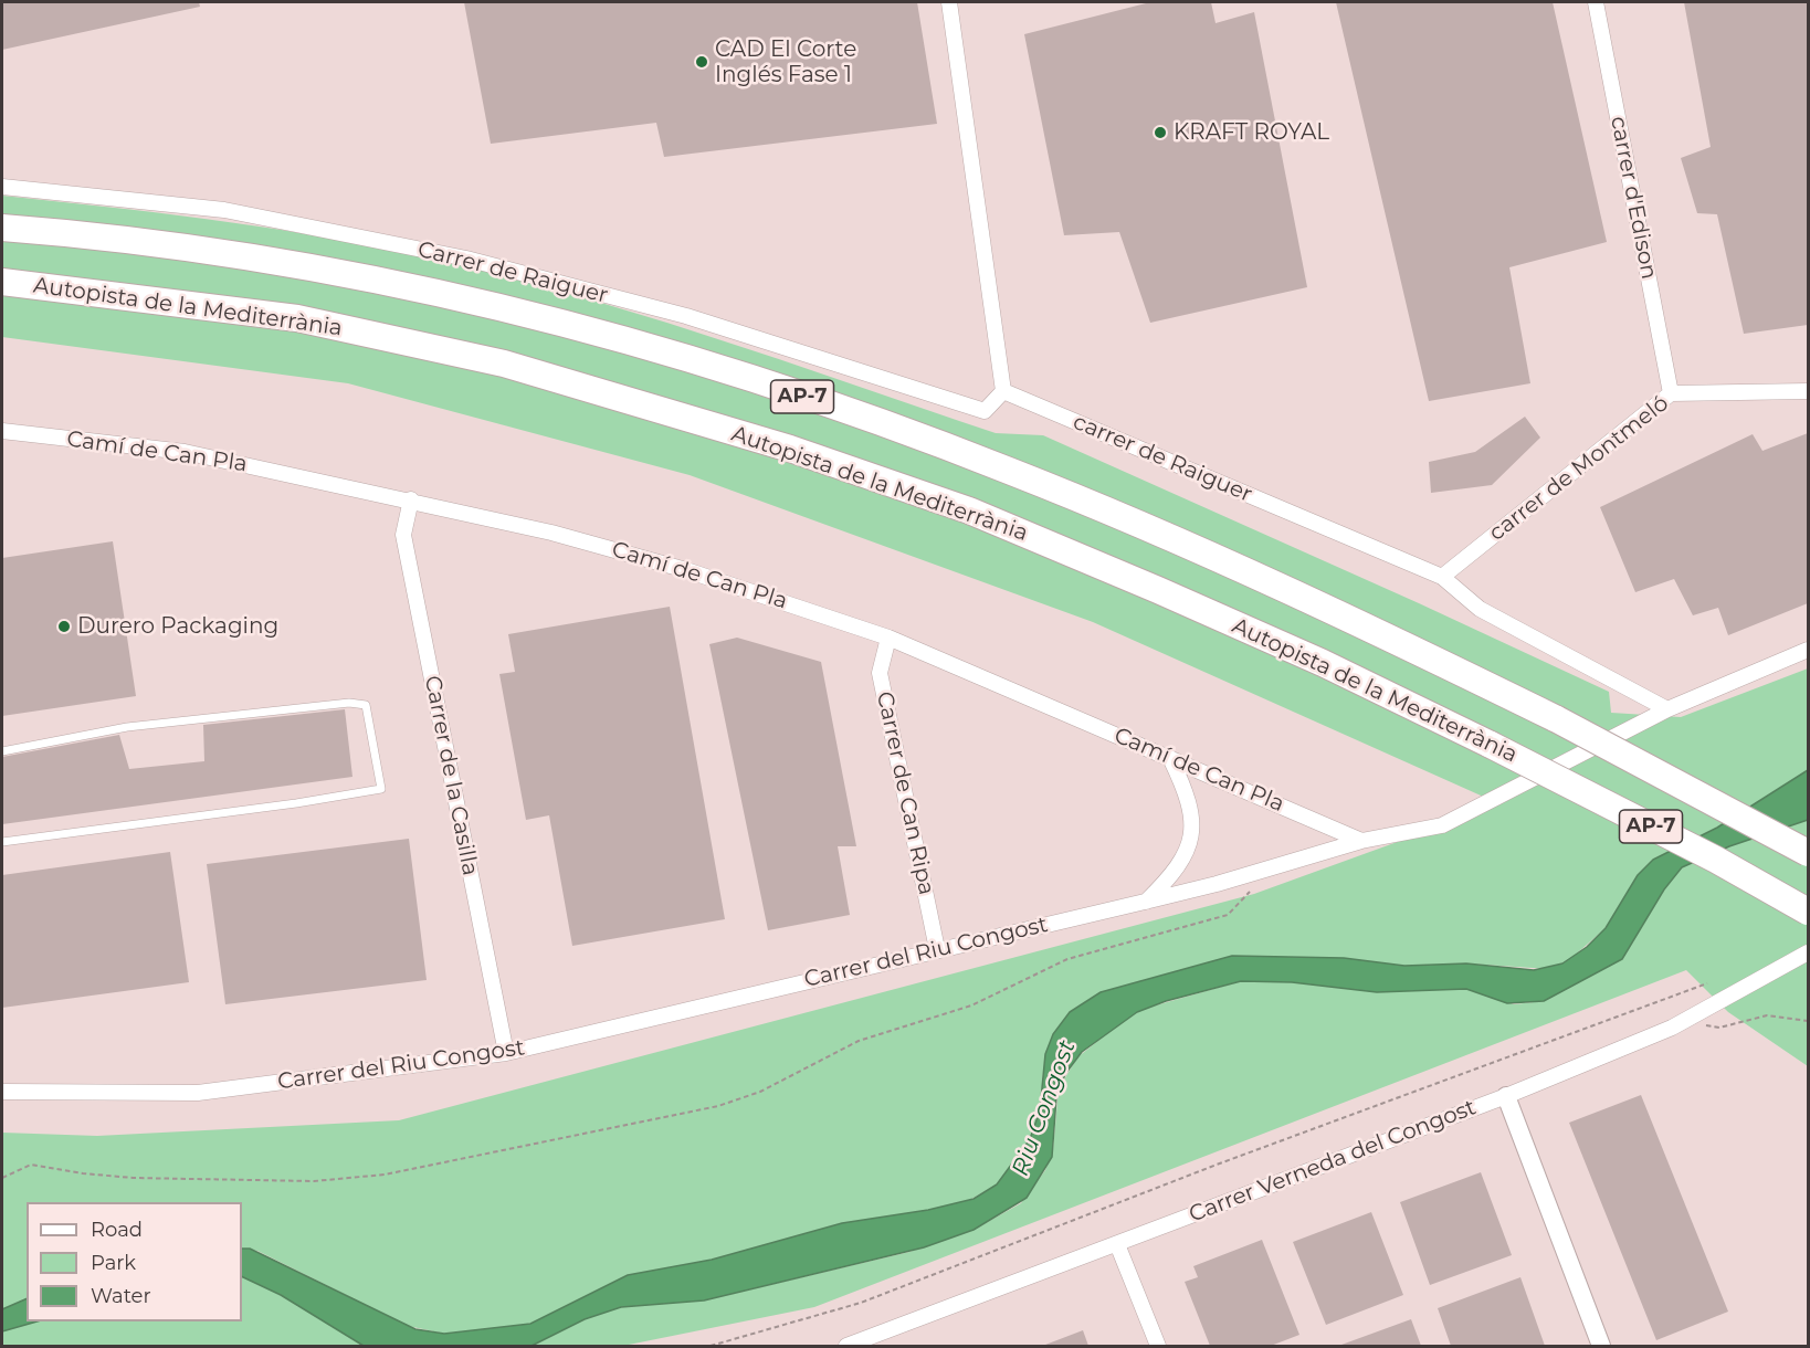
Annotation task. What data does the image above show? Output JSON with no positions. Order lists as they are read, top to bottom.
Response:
{
  "streets": {
    "highway": ["Autopista de la Mediterrània", "AP-7"],
    "street": [
      "carrer d'Edison",
      "Carrer de Raiguer",
      "Camí de Can Pla",
      "carrer de Raiguer",
      "carrer de Montmeló",
      "Carrer de la Casilla",
      "Carrer de Can Ripa",
      "Carrer del Riu Congost",
      "Carrer Verneda del Congost"
    ]
  },
  "crossings": [
    ["carrer d'Edison", "carrer de Montmeló"],
    ["Carrer de Raiguer", "carrer de Raiguer"],
    ["Camí de Can Pla", "Carrer de la Casilla"],
    ["Camí de Can Pla", "Carrer de Can Ripa"],
    ["Camí de Can Pla", "Carrer del Riu Congost"],
    ["carrer de Raiguer", "carrer de Montmeló"],
    ["carrer de Raiguer", "Carrer del Riu Congost"],
    ["Carrer de la Casilla", "Carrer del Riu Congost"],
    ["Carrer de Can Ripa", "Carrer del Riu Congost"]
  ],
  "water": ["Riu Congost"],
  "places": ["CAD El Corte Inglés Fase 1", "KRAFT ROYAL", "Durero Packaging"],
  "legend": ["Road", "Park", "Water"]
}
